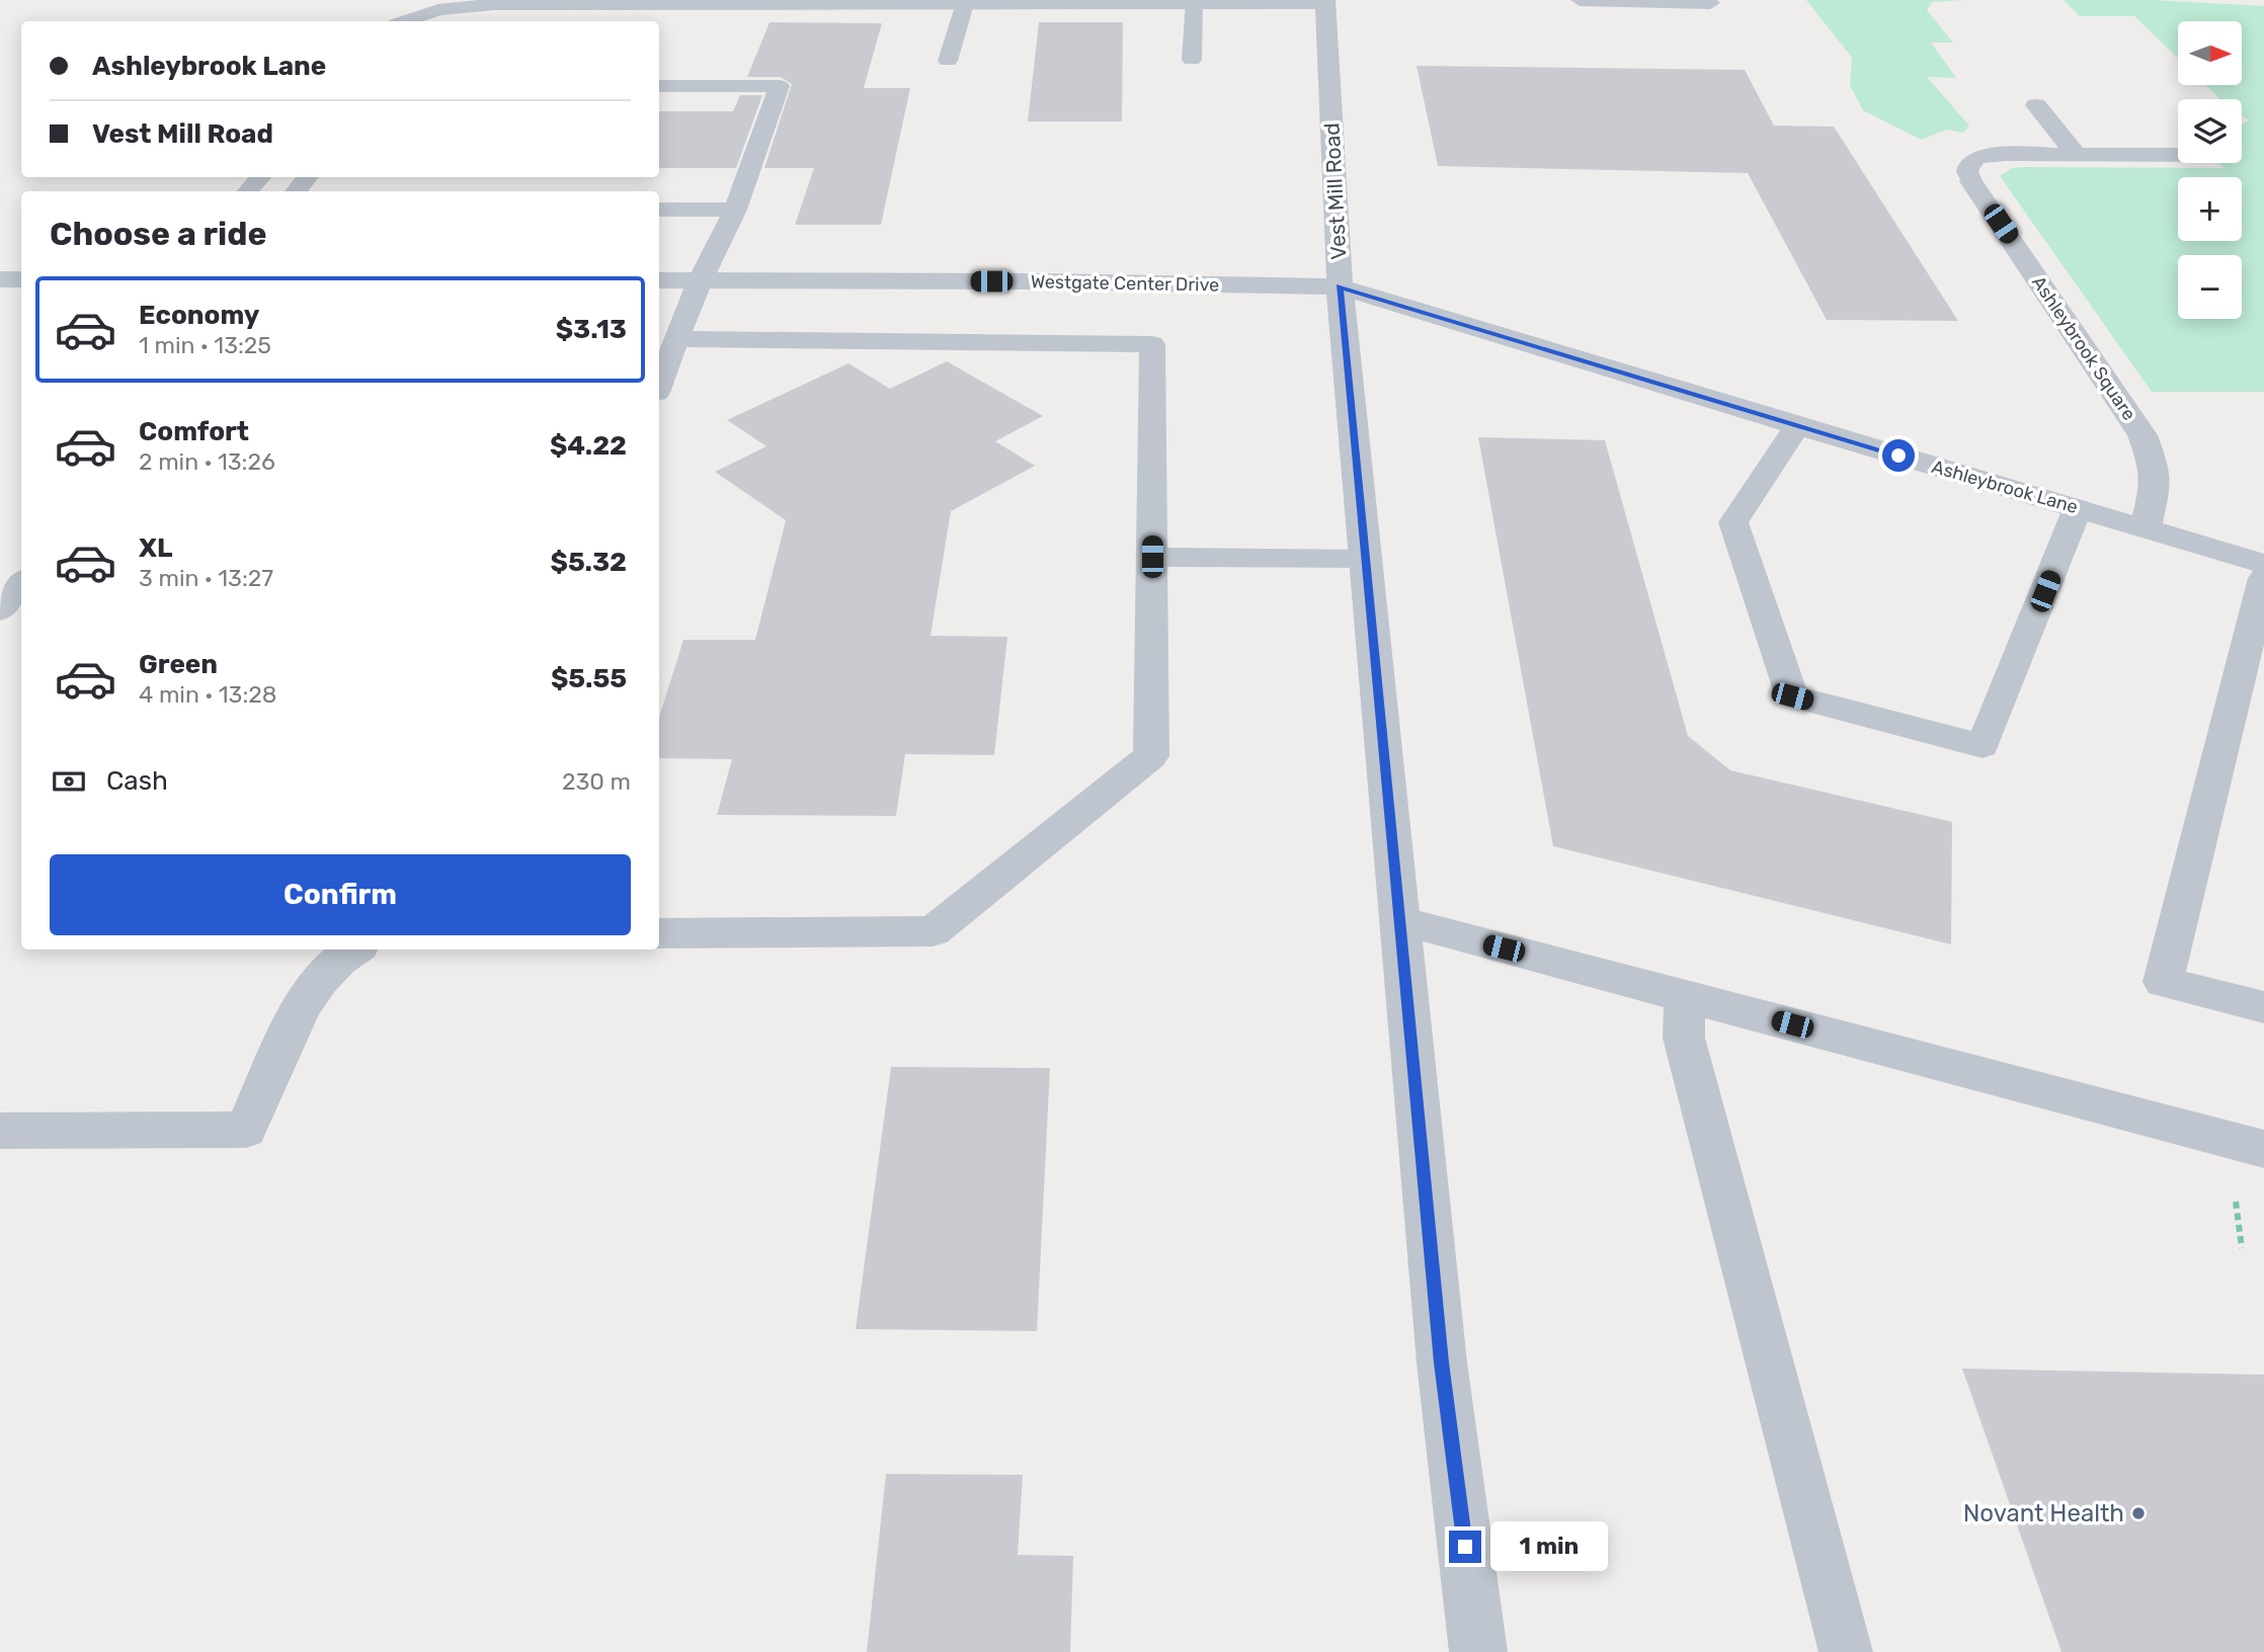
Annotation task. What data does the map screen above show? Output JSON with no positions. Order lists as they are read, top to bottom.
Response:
{
  "streets": {
    "street": [
      "Vest Mill Road",
      "Westgate Center Drive",
      "Ashleybrook Square",
      "Ashleybrook Lane"
    ]
  },
  "crossings": [
    ["Vest Mill Road", "Westgate Center Drive"],
    ["Vest Mill Road", "Ashleybrook Lane"],
    ["Westgate Center Drive", "Ashleybrook Lane"],
    ["Ashleybrook Square", "Ashleybrook Lane"]
  ],
  "places": ["Novant Health"],
  "north": "right",
  "page": {
    "map_buttons": ["+", "−"],
    "banner": ["Ashleybrook Lane", "Vest Mill Road"],
    "heading": "Choose a ride",
    "list": [
      {
        "name": "Economy",
        "note": "1 min · 13:25",
        "value": "$3.13"
      },
      {
        "name": "Comfort",
        "note": "2 min · 13:26",
        "value": "$4.22"
      },
      {
        "name": "XL",
        "note": "3 min · 13:27",
        "value": "$5.32"
      },
      {
        "name": "Green",
        "note": "4 min · 13:28",
        "value": "$5.55"
      }
    ],
    "pay": ["Cash", "230 m"],
    "buttons": "Confirm",
    "bubble": "1 min"
  }
}
